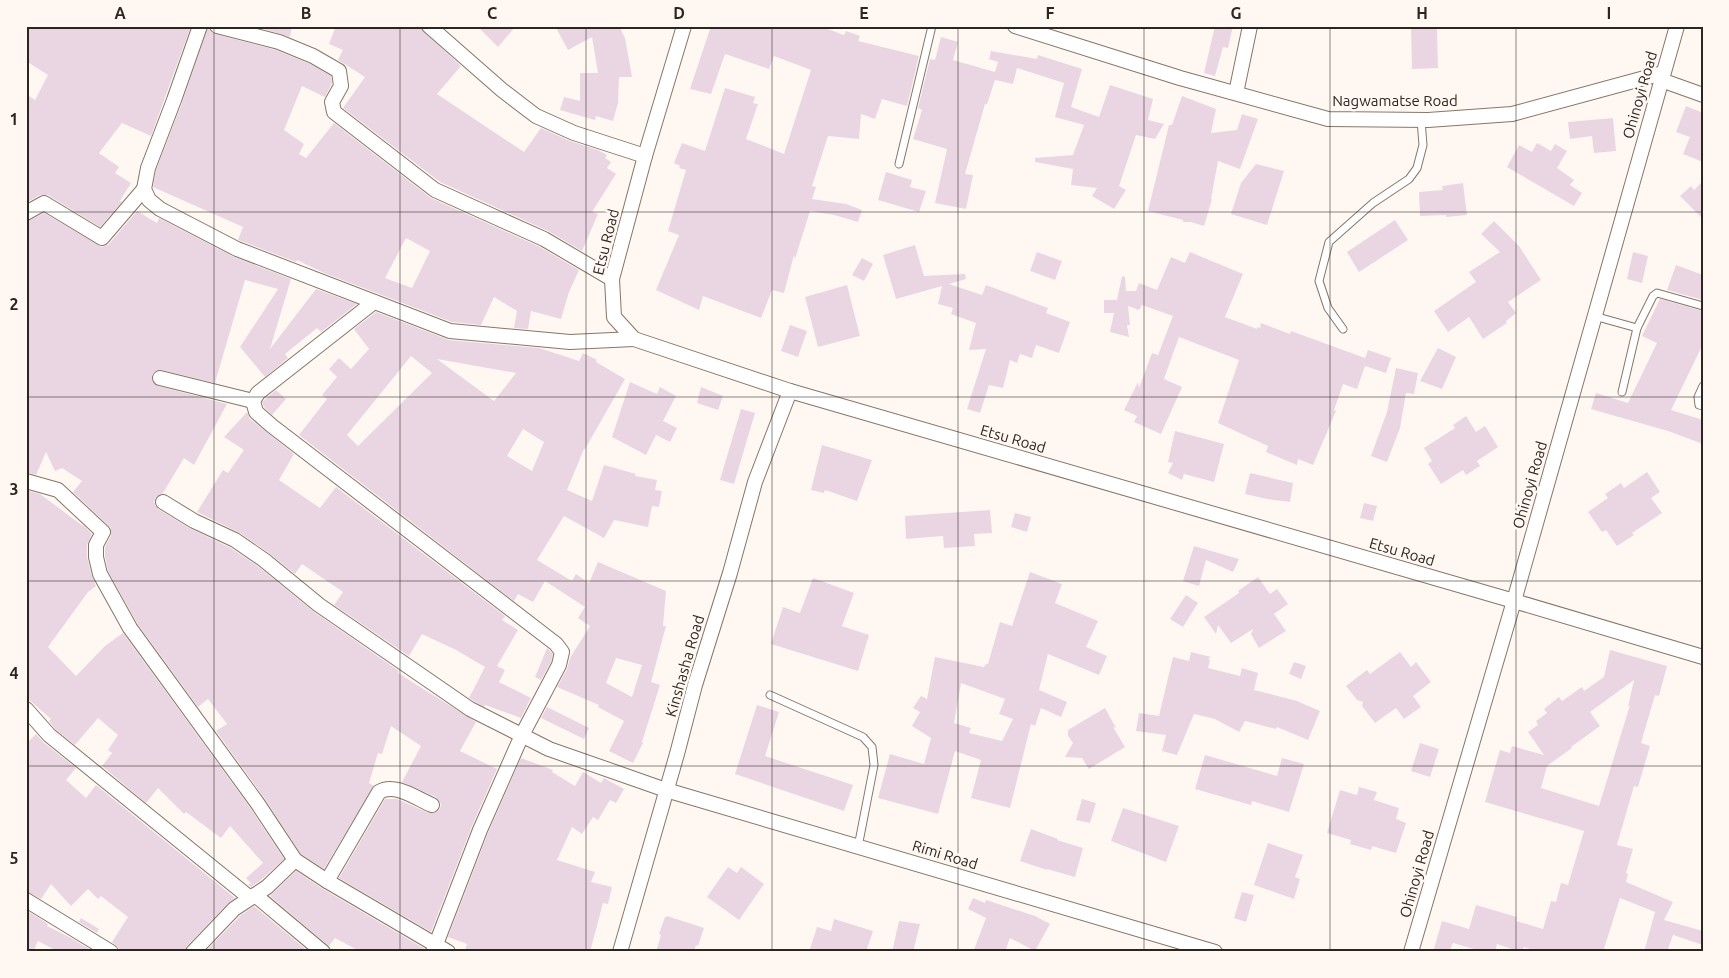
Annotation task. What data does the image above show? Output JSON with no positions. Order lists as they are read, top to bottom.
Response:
{
  "streets": {
    "street": [
      "Ohinoyi Road",
      "Nagwamatse Road",
      "Etsu Road",
      "Kinshasha Road",
      "Rimi Road"
    ]
  },
  "crossings": [
    ["Ohinoyi Road", "Nagwamatse Road"],
    ["Ohinoyi Road", "Etsu Road"],
    ["Etsu Road", "Kinshasha Road"],
    ["Kinshasha Road", "Rimi Road"]
  ],
  "grid": {
    "columns": [
      "A",
      "B",
      "C",
      "D",
      "E",
      "F",
      "G",
      "H",
      "I"
    ],
    "rows": [
      "1",
      "2",
      "3",
      "4",
      "5"
    ]
  }
}
